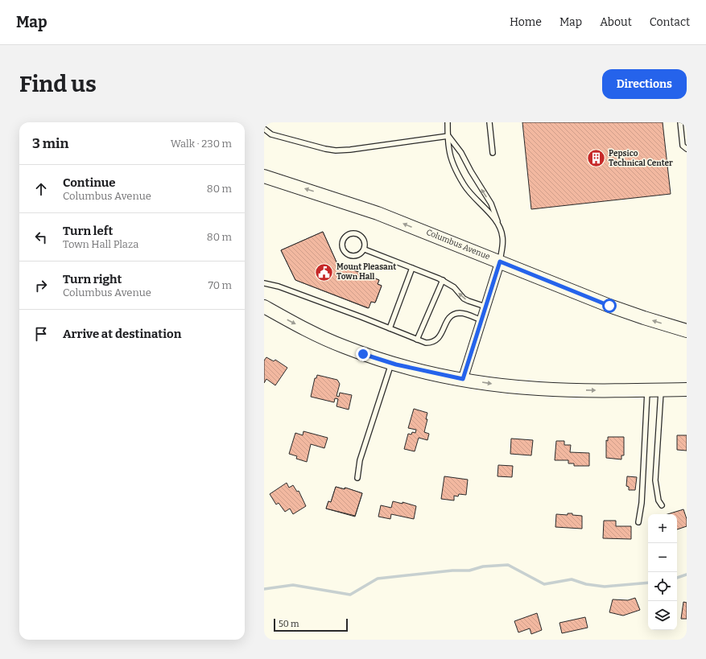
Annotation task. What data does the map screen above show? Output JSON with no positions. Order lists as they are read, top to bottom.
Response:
{
  "streets": {
    "street": ["Columbus Avenue"]
  },
  "places": {
    "building": ["Pepsico Technical Center"],
    "public building": ["Mount Pleasant Town Hall"]
  },
  "scale_bar": "50 m",
  "page": {
    "header": "Map",
    "nav": [
      "Home",
      "Map",
      "About",
      "Contact"
    ],
    "buttons": "Directions",
    "title": "Find us",
    "heading": ["3 min", "Walk · 230 m"],
    "list": [
      ["Continue", "Columbus Avenue", "80 m"],
      ["Turn left", "Town Hall Plaza", "80 m"],
      ["Turn right", "Columbus Avenue", "70 m"],
      "Arrive at destination"
    ],
    "map_buttons": ["+", "−"],
    "scale": "50 m"
  }
}
